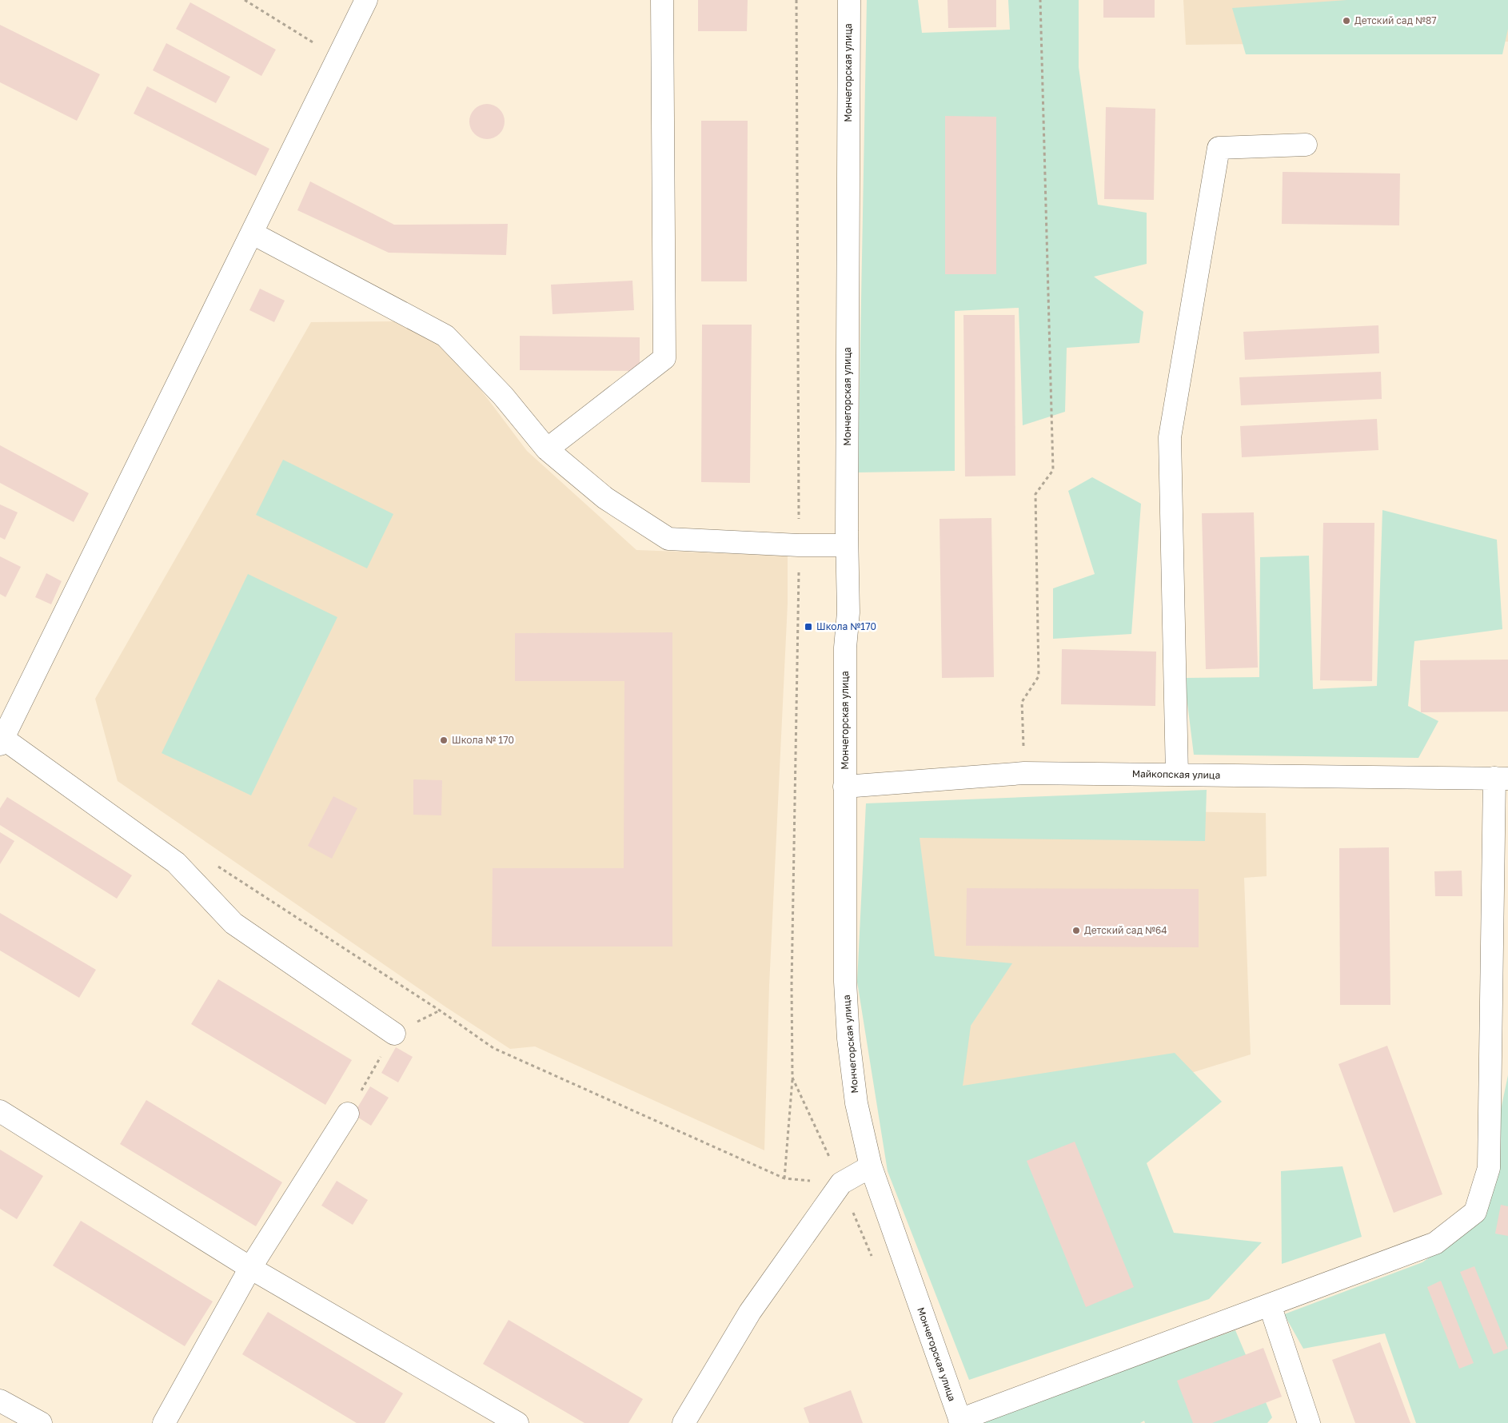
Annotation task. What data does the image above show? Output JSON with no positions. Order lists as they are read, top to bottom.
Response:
{
  "streets": {
    "street": ["Мончегорская улица", "Майкопская улица"]
  },
  "crossings": [
    ["Мончегорская улица", "Майкопская улица"]
  ],
  "places": {
    "other": ["Детский сад №87", "Школа № 170", "Детский сад №64"],
    "transit": ["Школа №170"]
  }
}
